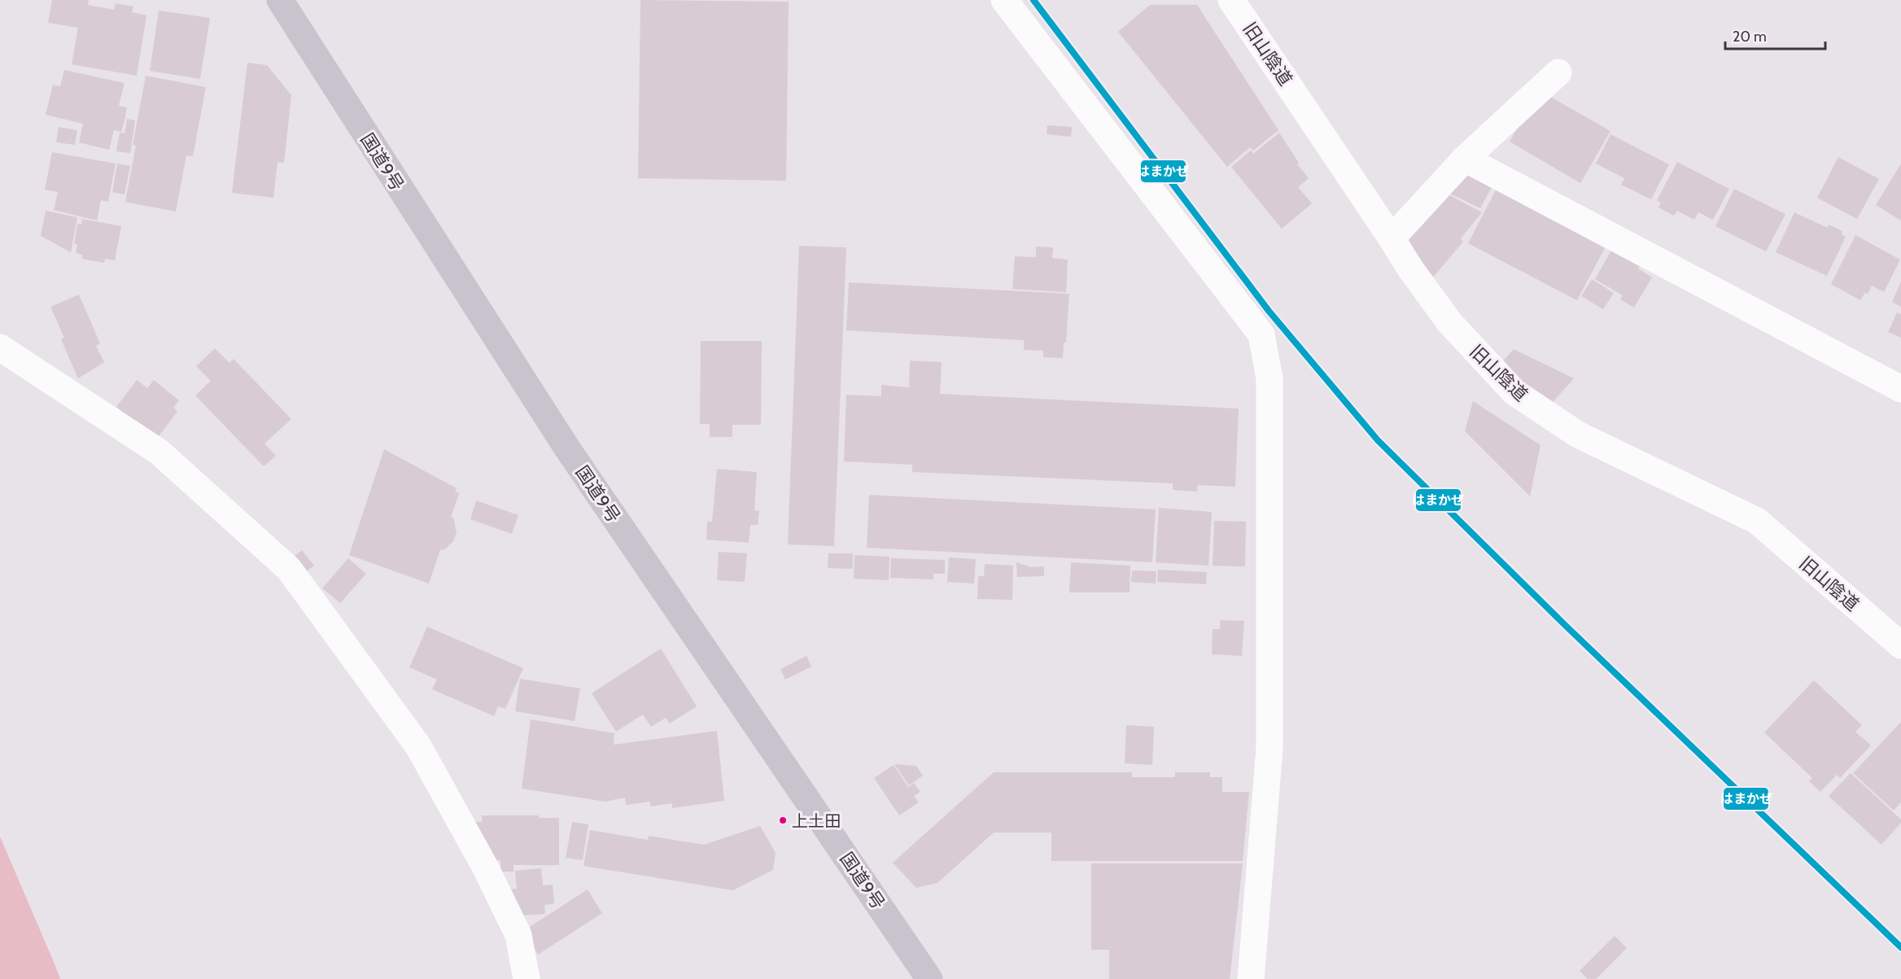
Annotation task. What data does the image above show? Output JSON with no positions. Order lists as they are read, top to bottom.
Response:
{
  "streets": {
    "highway": ["国道9号"],
    "street": ["旧山陰道"]
  },
  "places": ["上土田"],
  "lines": ["transit line はまかぜ"],
  "scale_bar": "20 m"
}
